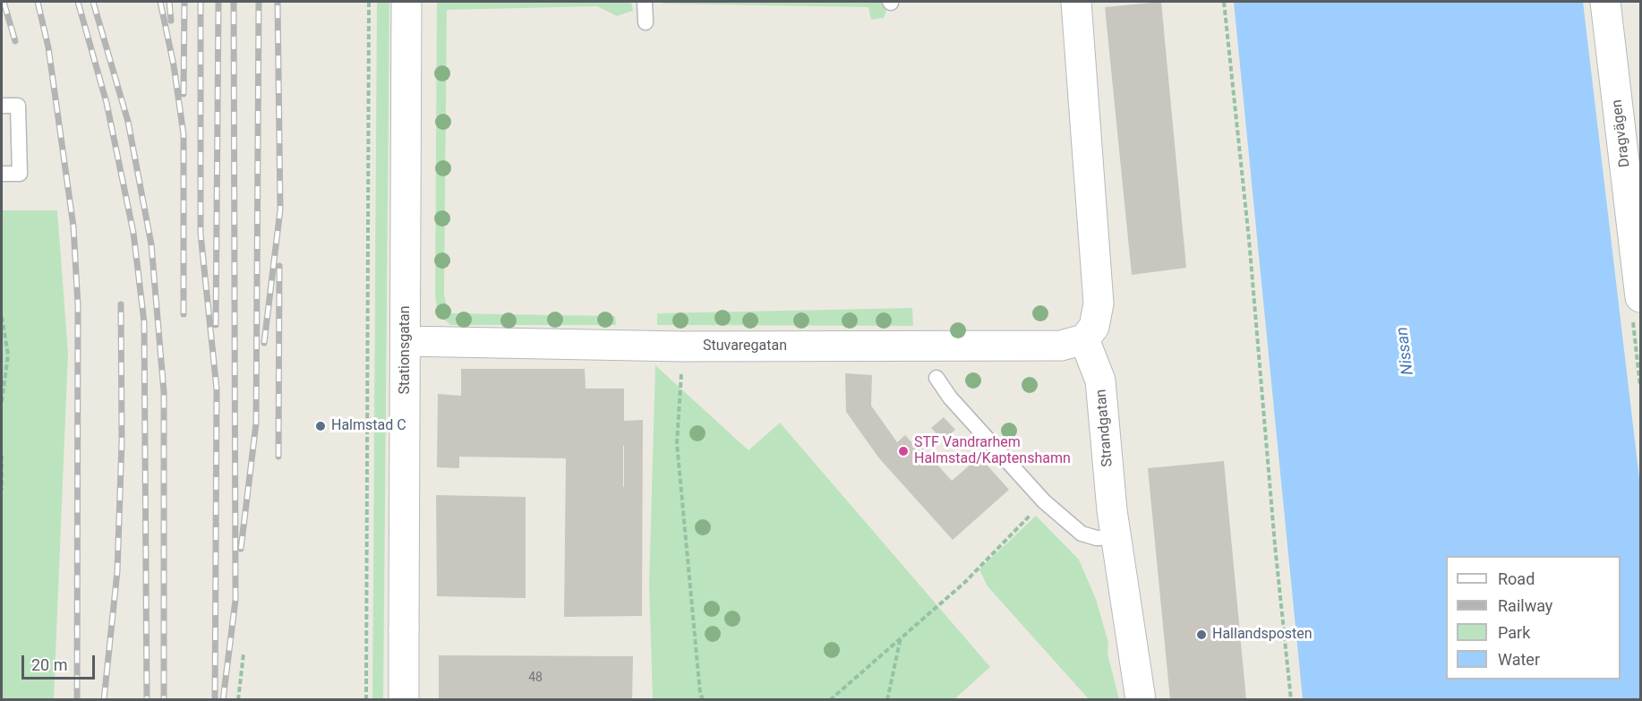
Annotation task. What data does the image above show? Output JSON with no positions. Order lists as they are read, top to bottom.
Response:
{
  "streets": {
    "street": [
      "Dragvägen",
      "Stuvaregatan",
      "Stationsgatan",
      "Strandgatan"
    ]
  },
  "crossings": [
    ["Stuvaregatan", "Stationsgatan"],
    ["Stuvaregatan", "Strandgatan"]
  ],
  "water": ["Nissan"],
  "places": ["Halmstad C", "STF Vandrarhem Halmstad/Kaptenshamn", "Hallandsposten"],
  "house_numbers": ["48"],
  "legend": [
    "Road",
    "Railway",
    "Park",
    "Water"
  ],
  "scale_bar": "20 m"
}
